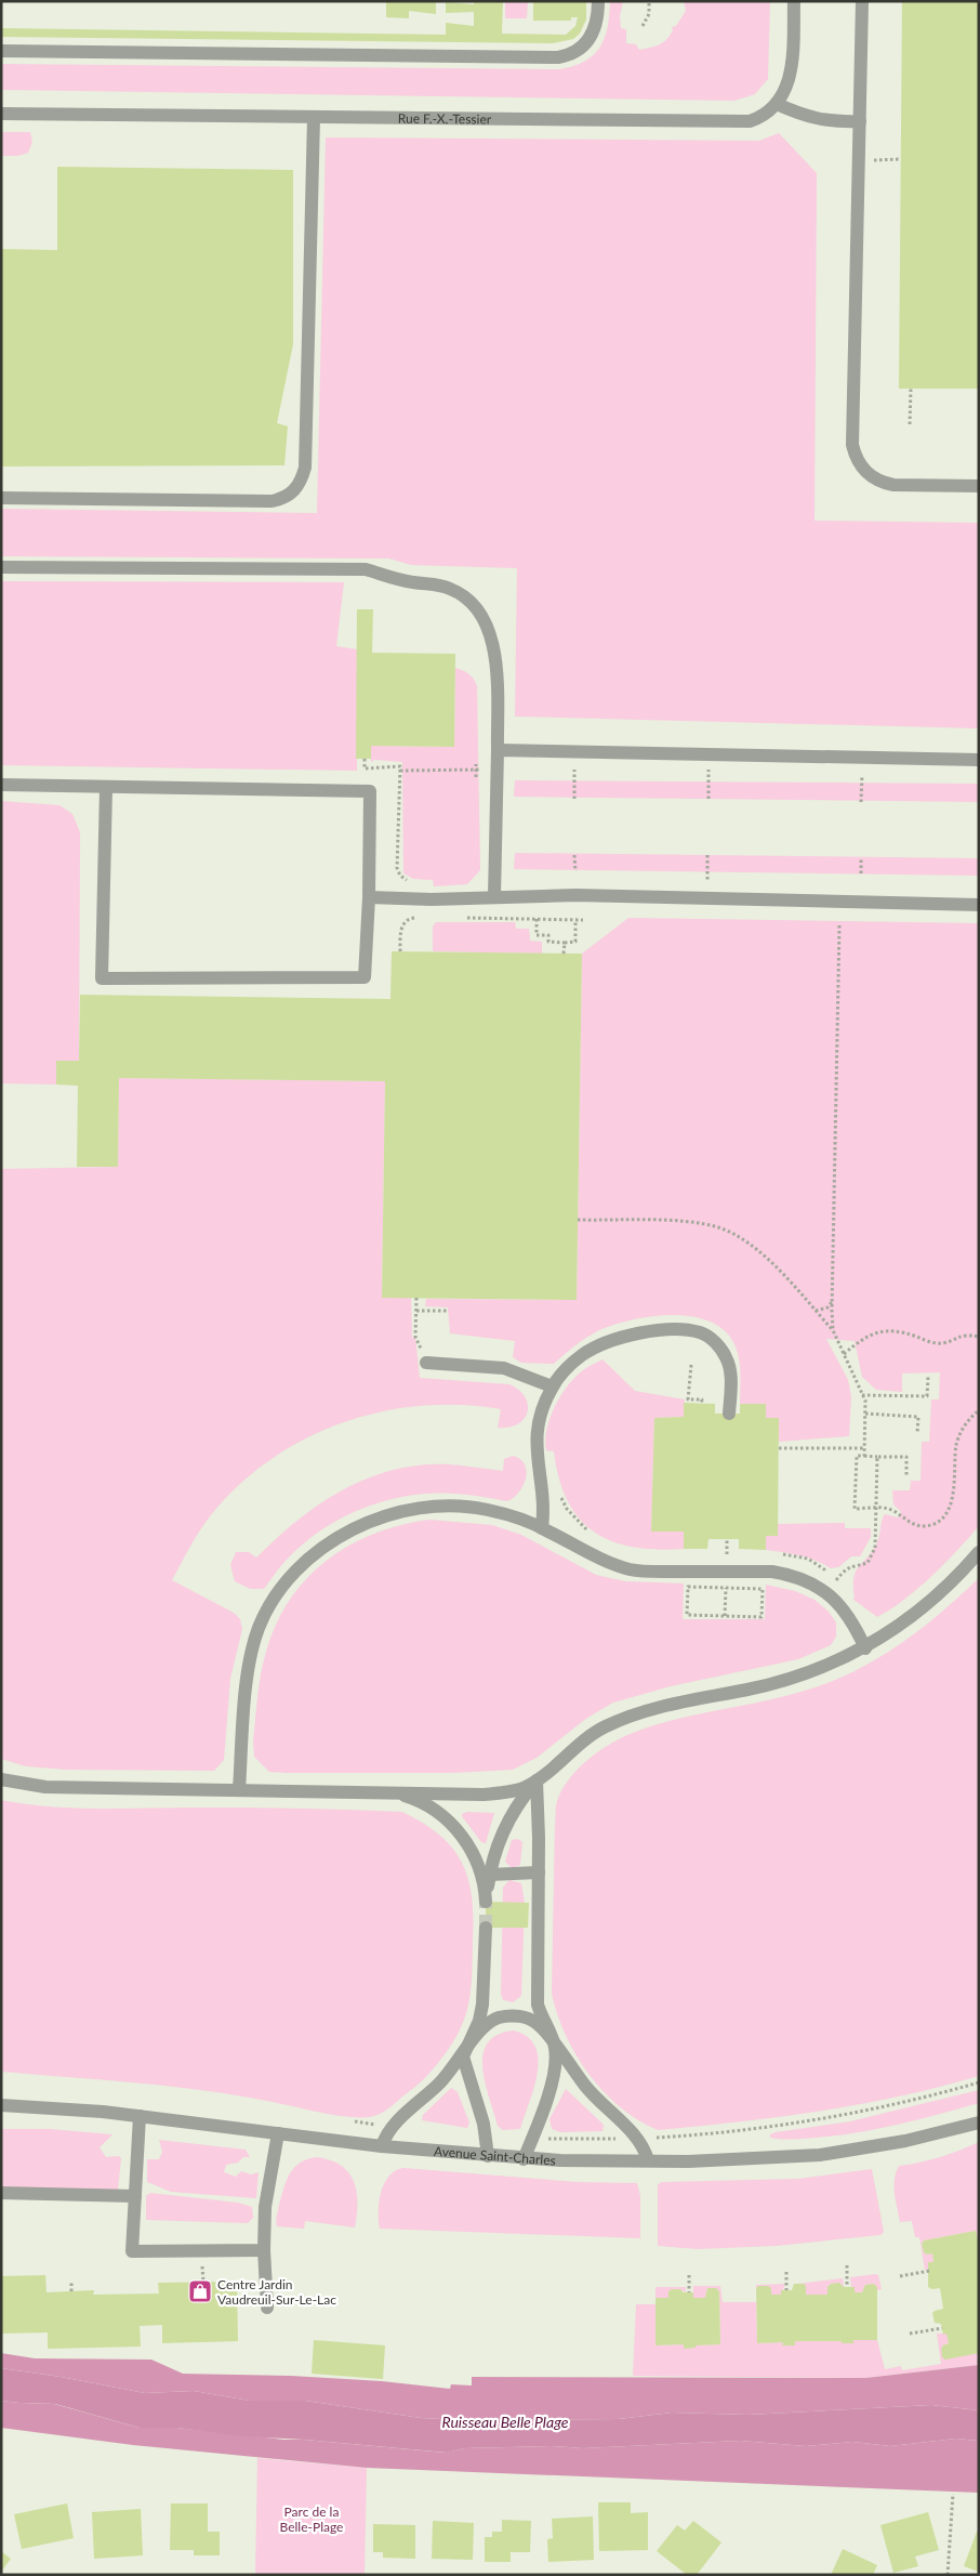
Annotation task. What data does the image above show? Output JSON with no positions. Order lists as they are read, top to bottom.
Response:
{
  "streets": {
    "street": ["Rue F.-X.-Tessier", "Avenue Saint-Charles"]
  },
  "water": ["Ruisseau Belle Plage"],
  "parks": ["Parc de la Belle-Plage"],
  "places": {
    "shop": ["Centre Jardin Vaudreuil-Sur-Le-Lac"]
  }
}
